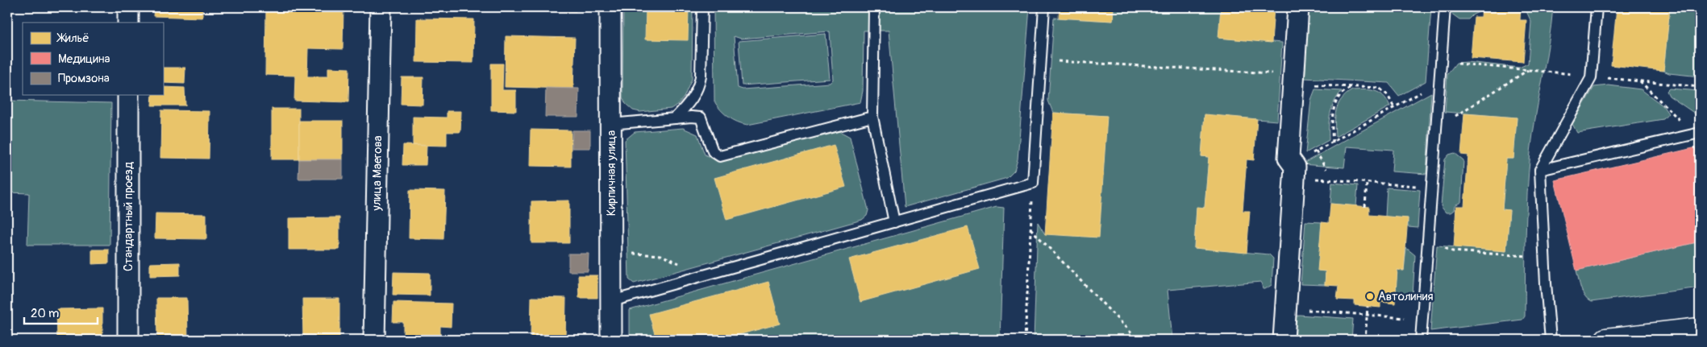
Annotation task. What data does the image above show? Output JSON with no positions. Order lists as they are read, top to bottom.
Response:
{
  "streets": {
    "street": ["улица Маегова", "Кирпичная улица", "Стандартный проезд"]
  },
  "places": ["Автолиния"],
  "legend": ["Жильё", "Медицина", "Промзона"],
  "scale_bar": "20 m"
}
